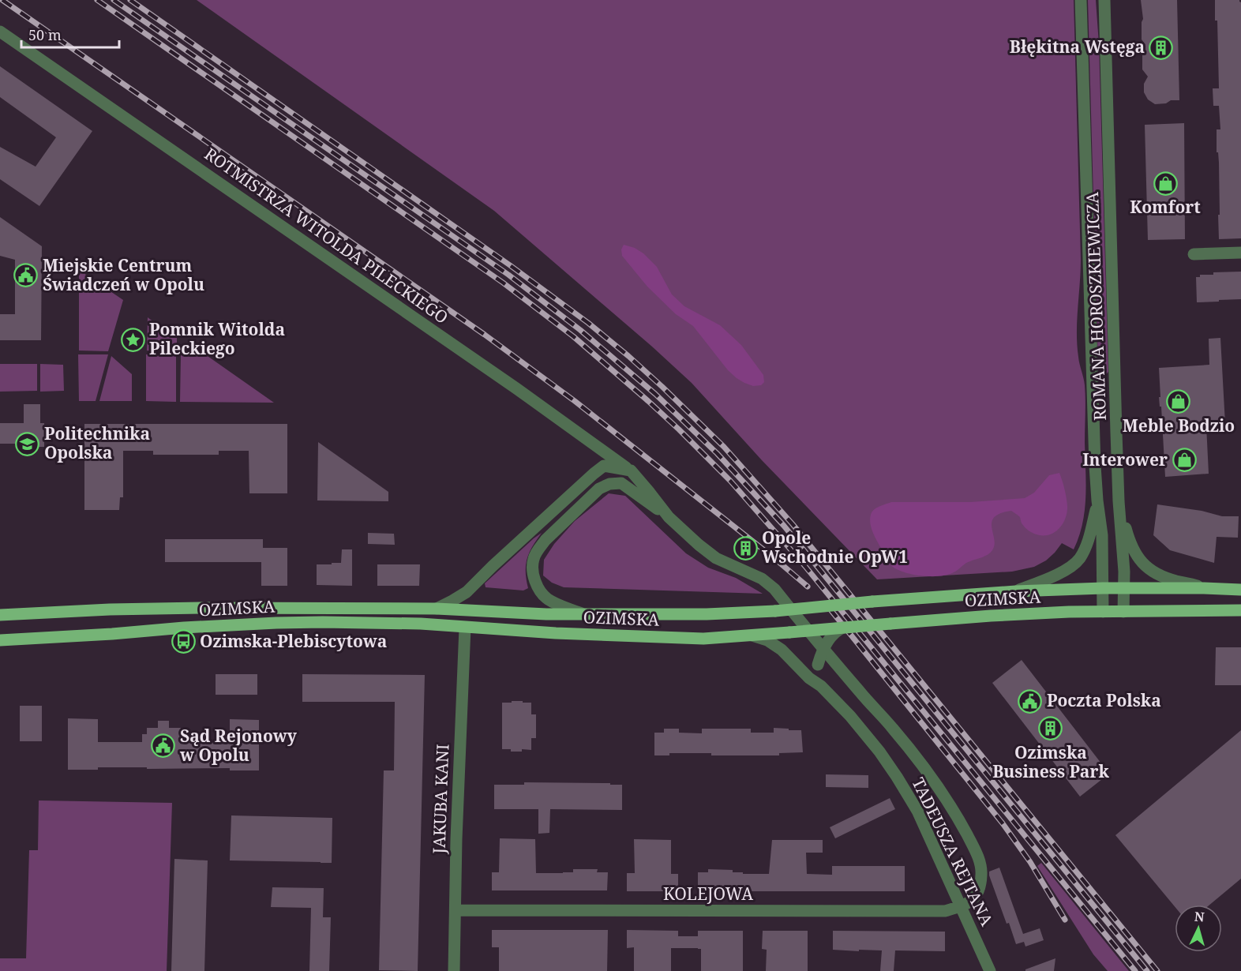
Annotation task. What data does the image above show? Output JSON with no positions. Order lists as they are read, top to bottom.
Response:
{
  "streets": {
    "main road": ["OZIMSKA"],
    "street": [
      "ROTMISTRZA WITOLDA PILECKIEGO",
      "ROMANA HOROSZKIEWICZA",
      "JAKUBA KANI",
      "TADEUSZA REJTANA",
      "KOLEJOWA"
    ]
  },
  "crossings": [
    ["ROMANA HOROSZKIEWICZA", "OZIMSKA"],
    ["OZIMSKA", "JAKUBA KANI"],
    ["OZIMSKA", "TADEUSZA REJTANA"],
    ["JAKUBA KANI", "KOLEJOWA"],
    ["TADEUSZA REJTANA", "KOLEJOWA"]
  ],
  "places": {
    "building": ["Błękitna Wstęga", "Opole Wschodnie OpW1", "Ozimska Business Park"],
    "shop": ["Komfort", "Meble Bodzio", "Interower"],
    "public building": ["Miejskie Centrum Świadczeń w Opolu", "Poczta Polska", "Sąd Rejonowy w Opolu"],
    "place": ["Pomnik Witolda Pileckiego"],
    "school or university": ["Politechnika Opolska"],
    "bus stop": ["Ozimska-Plebiscytowa"]
  },
  "scale_bar": "50 m",
  "north": "top"
}
